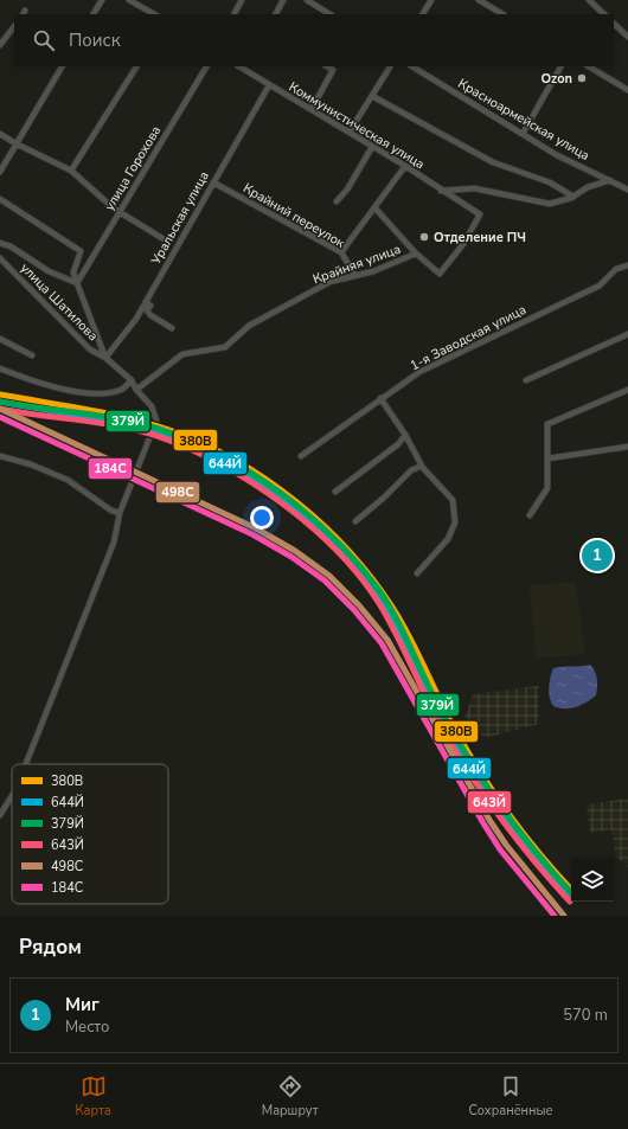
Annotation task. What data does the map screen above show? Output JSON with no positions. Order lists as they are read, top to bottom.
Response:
{
  "streets": {
    "street": [
      "Красноармейская улица",
      "Коммунистическая улица",
      "улица Горохова",
      "Крайний переулок",
      "Уральская улица",
      "Крайняя улица",
      "улица Шатилова",
      "1-я Заводская улица"
    ]
  },
  "crossings": [
    ["Коммунистическая улица", "Уральская улица"],
    ["Коммунистическая улица", "Крайняя улица"],
    ["улица Горохова", "улица Шатилова"],
    ["Крайний переулок", "Уральская улица"],
    ["Крайний переулок", "Крайняя улица"],
    ["Уральская улица", "улица Шатилова"]
  ],
  "places": ["Ozon", "Отделение ПЧ"],
  "lines": [
    "transit line 380В",
    "transit line 644Й",
    "transit line 379Й",
    "transit line 643Й",
    "transit line 498С",
    "transit line 184С"
  ],
  "legend": [
    "380В",
    "644Й",
    "379Й",
    "643Й",
    "498С",
    "184С"
  ],
  "page": {
    "search": "Поиск",
    "pins": "1",
    "heading": "Рядом",
    "list": [
      {
        "mark": "1",
        "name": "Миг",
        "note": "Место",
        "value": "570 m"
      }
    ],
    "nav": ["Карта", "Маршрут", "Сохранённые"]
  }
}
